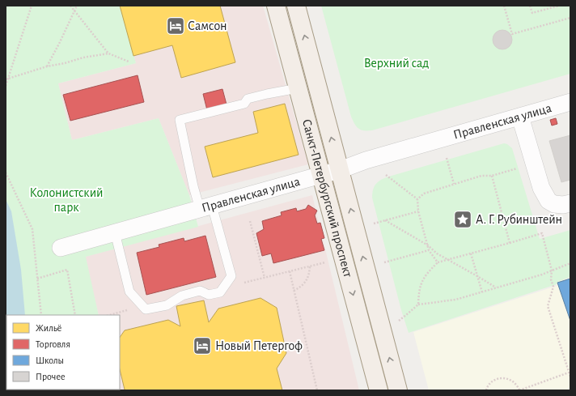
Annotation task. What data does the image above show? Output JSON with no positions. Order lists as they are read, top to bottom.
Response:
{
  "streets": {
    "main road": ["Санкт-Петербургский проспект"],
    "street": ["Правленская улица"]
  },
  "crossings": [
    ["Правленская улица", "Санкт-Петербургский проспект"]
  ],
  "parks": ["Верхний сад", "Колонистский парк"],
  "places": {
    "hotel": ["Самсон", "Новый Петергоф"],
    "place": ["А. Г. Рубинштейн"]
  },
  "legend": [
    "Жильё",
    "Торговля",
    "Школы",
    "Прочее"
  ]
}
